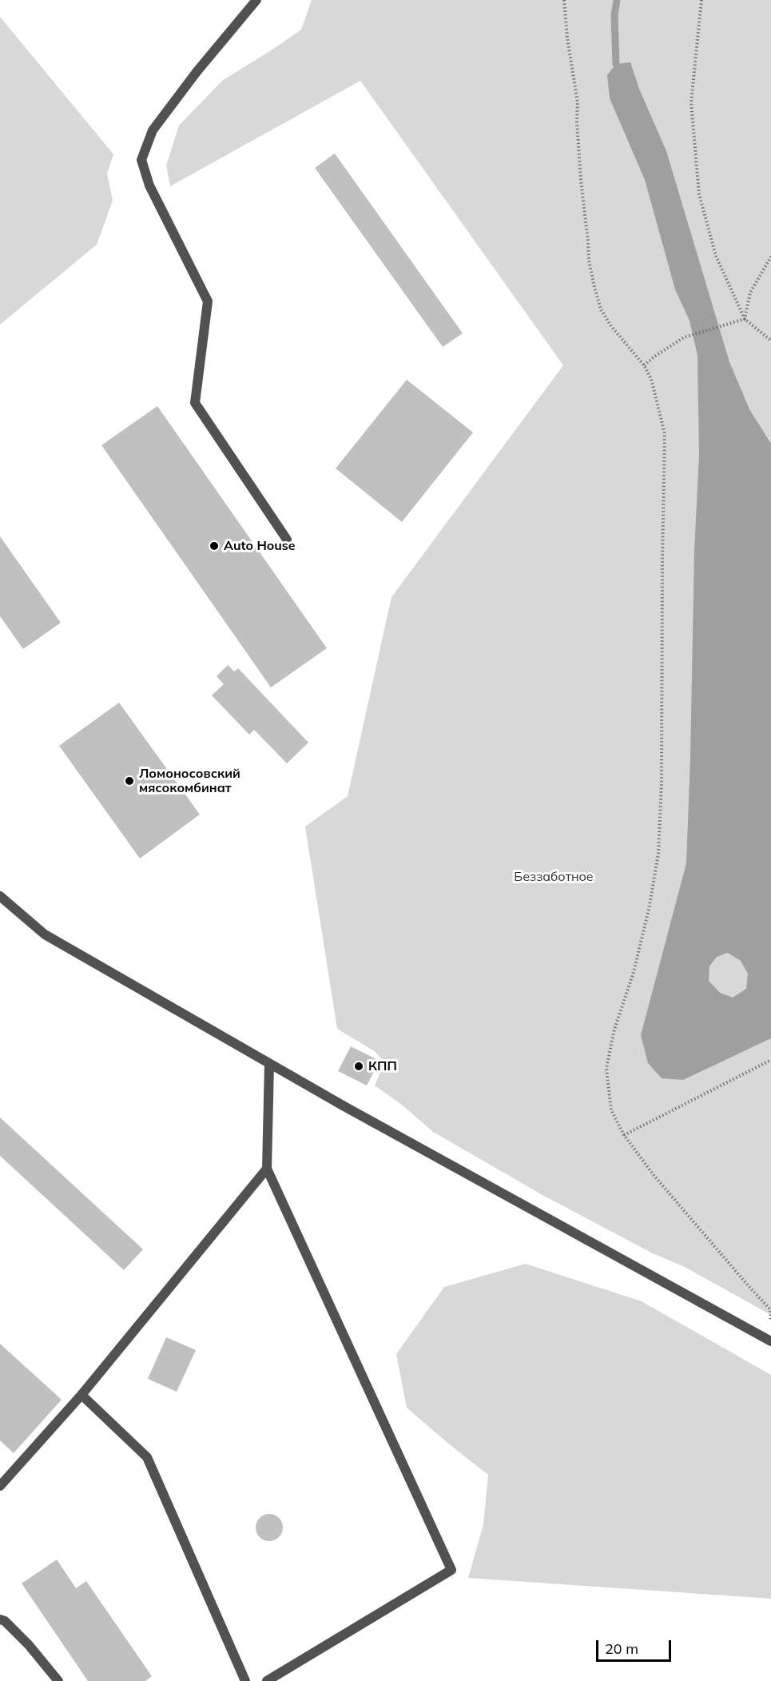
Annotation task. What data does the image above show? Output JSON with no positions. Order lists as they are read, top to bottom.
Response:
{
  "parks": ["Беззаботное"],
  "places": ["Auto House", "Ломоносовский мясокомбинат", "КПП"],
  "scale_bar": "20 m"
}
